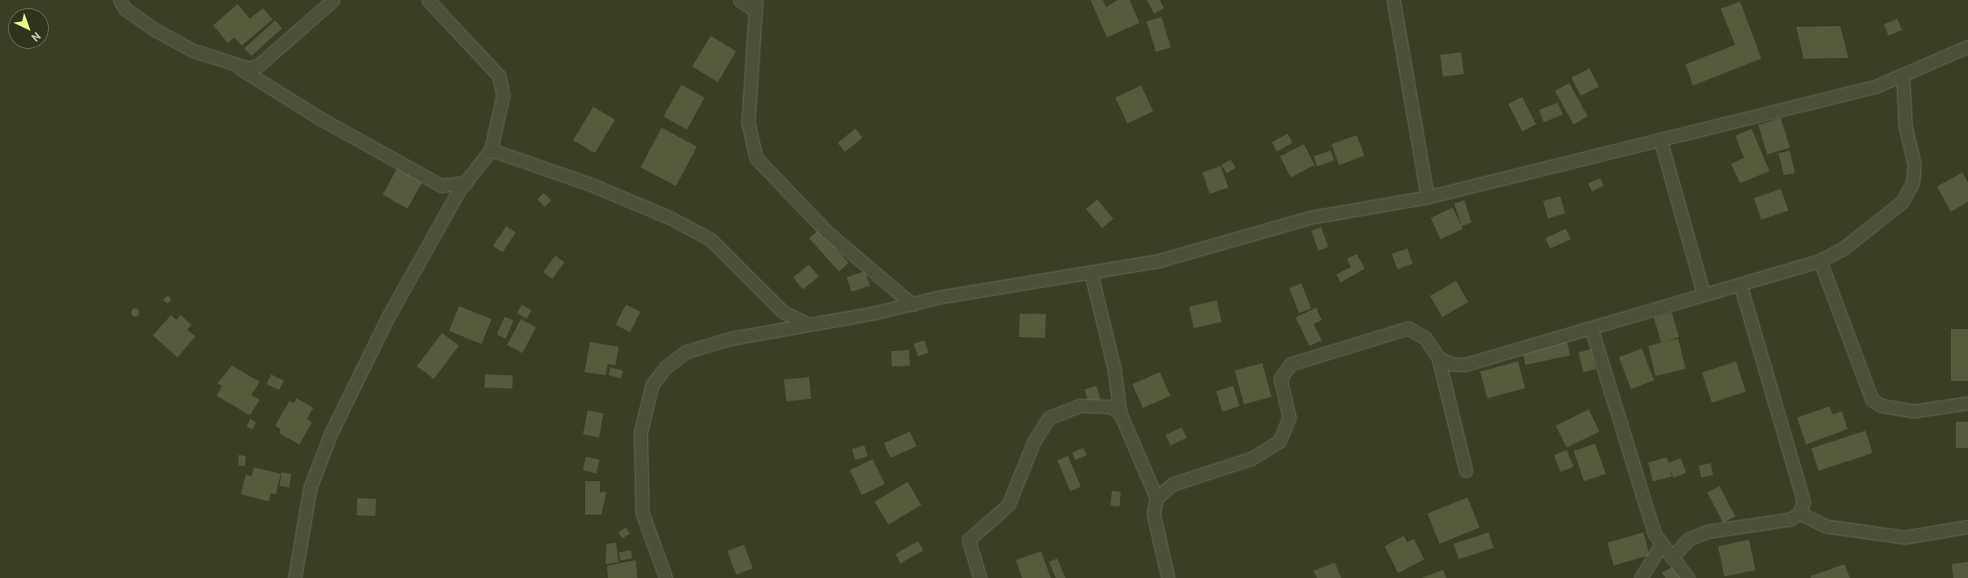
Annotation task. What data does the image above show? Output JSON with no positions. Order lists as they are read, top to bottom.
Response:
{
  "north": "bottom right"
}
